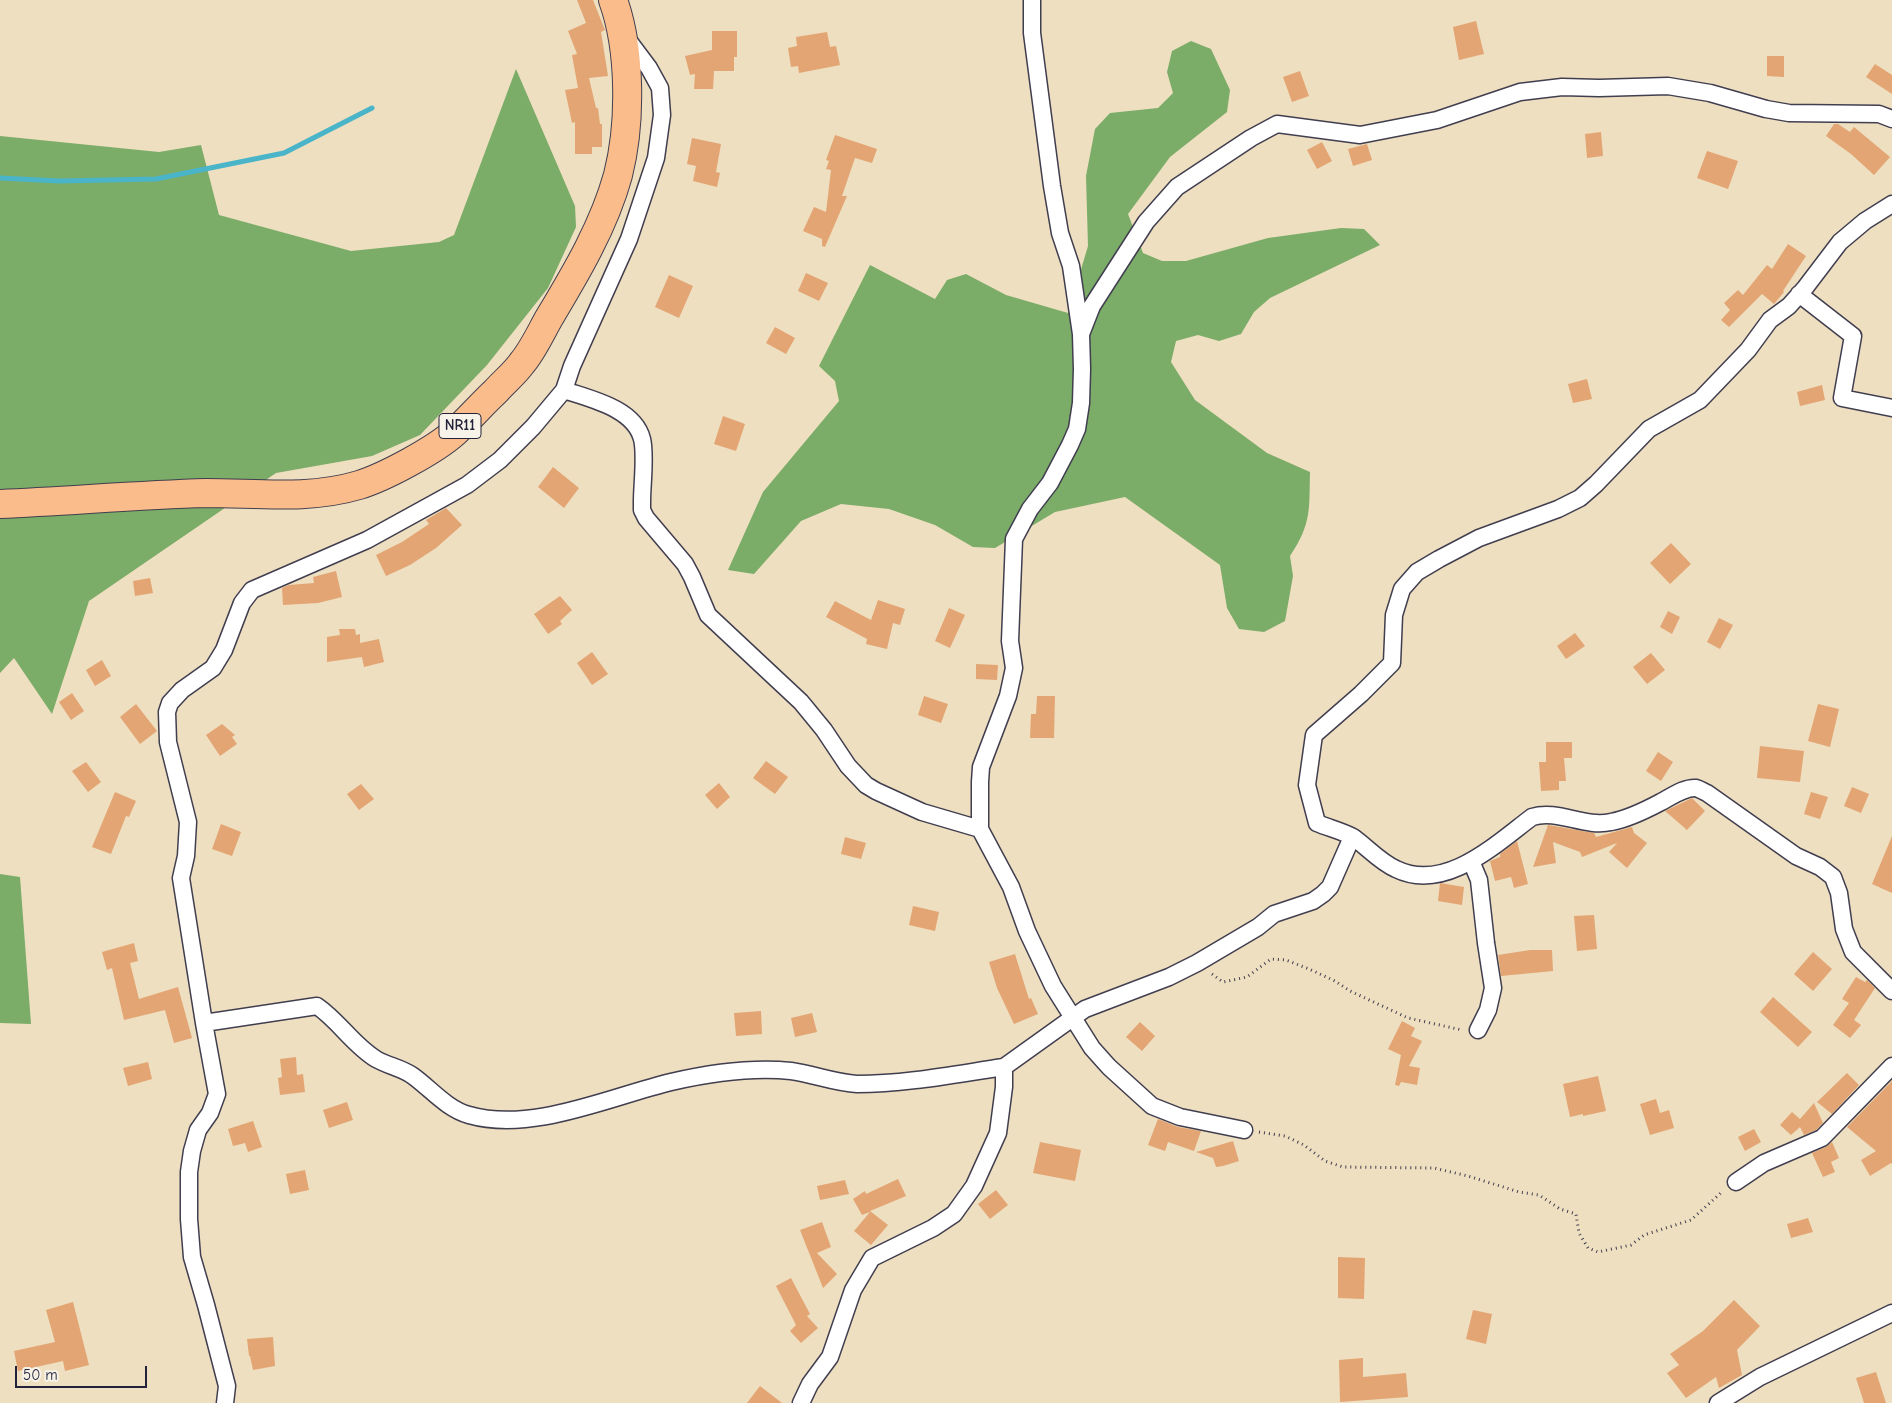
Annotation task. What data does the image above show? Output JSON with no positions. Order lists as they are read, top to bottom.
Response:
{
  "streets": {
    "highway": ["NR11"]
  },
  "scale_bar": "50 m"
}
